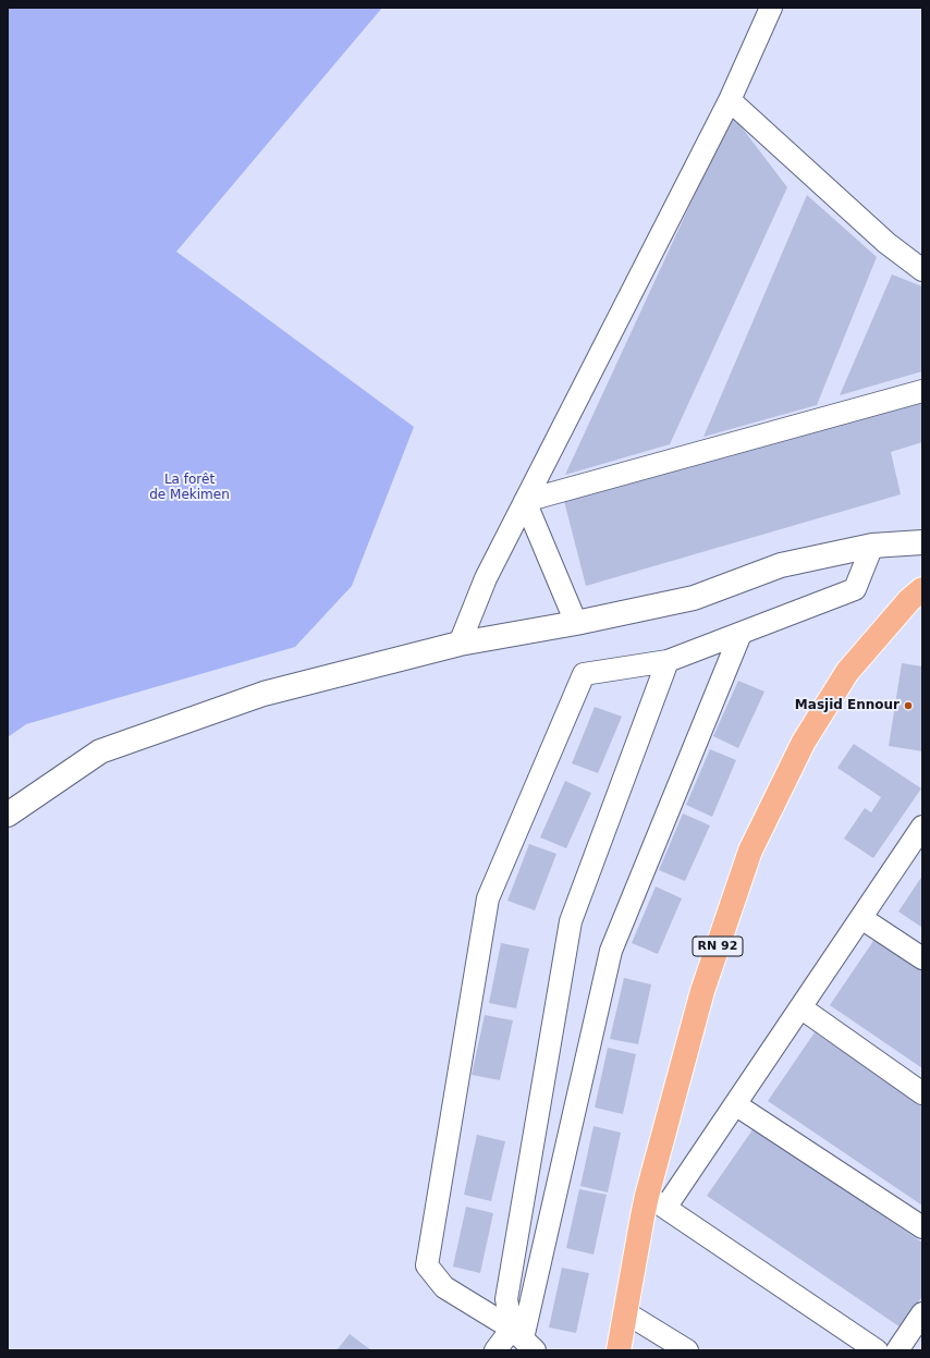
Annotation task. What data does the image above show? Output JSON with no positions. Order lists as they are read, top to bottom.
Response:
{
  "streets": {
    "main road": ["RN 92"]
  },
  "parks": ["La forêt de Mekimen"],
  "places": ["Masjid Ennour"]
}
